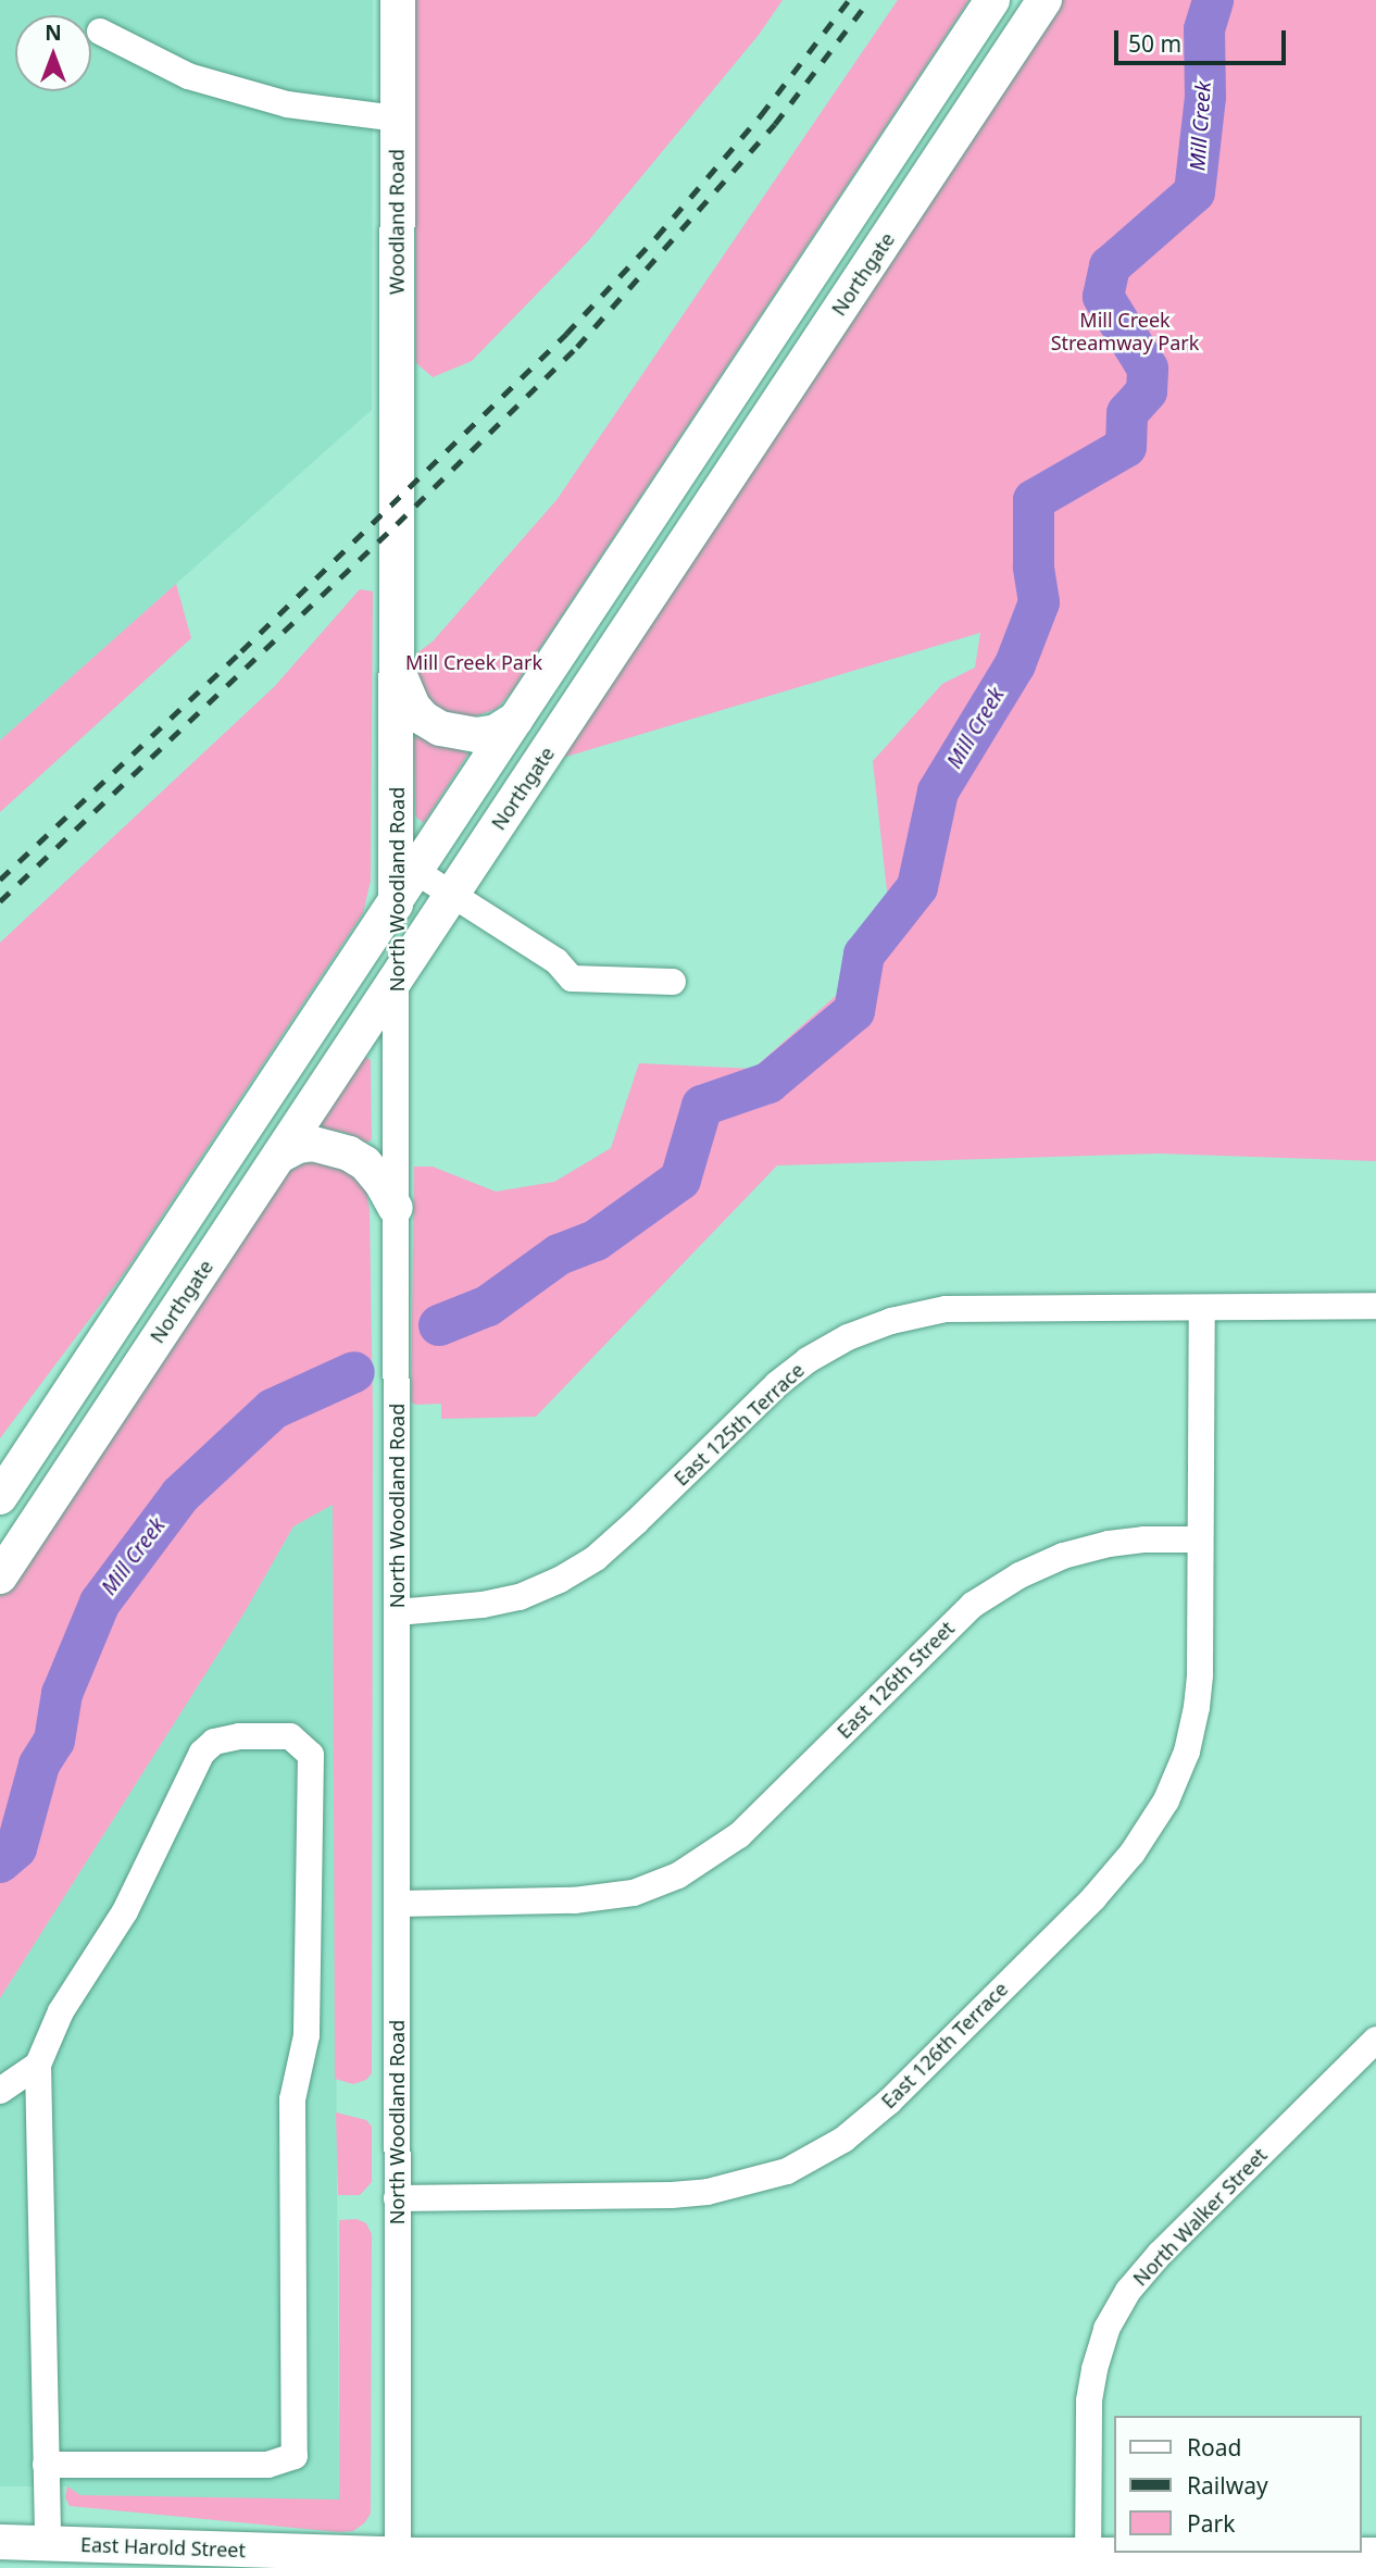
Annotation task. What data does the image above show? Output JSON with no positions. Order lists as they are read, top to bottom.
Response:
{
  "streets": {
    "main road": [
      "Woodland Road",
      "Northgate",
      "North Woodland Road",
      "East Harold Street"
    ],
    "street": [
      "East 125th Terrace",
      "East 126th Street",
      "East 126th Terrace",
      "North Walker Street"
    ]
  },
  "crossings": [
    ["Woodland Road", "North Woodland Road"],
    ["Northgate", "North Woodland Road"],
    ["North Woodland Road", "East 125th Terrace"],
    ["North Woodland Road", "East 126th Street"],
    ["North Woodland Road", "East 126th Terrace"],
    ["North Woodland Road", "East Harold Street"],
    ["East 126th Street", "East 126th Terrace"],
    ["North Walker Street", "East Harold Street"]
  ],
  "water": ["Mill Creek"],
  "parks": ["Mill Creek Streamway Park", "Mill Creek Park"],
  "legend": ["Road", "Railway", "Park"],
  "scale_bar": "50 m",
  "north": "top"
}
